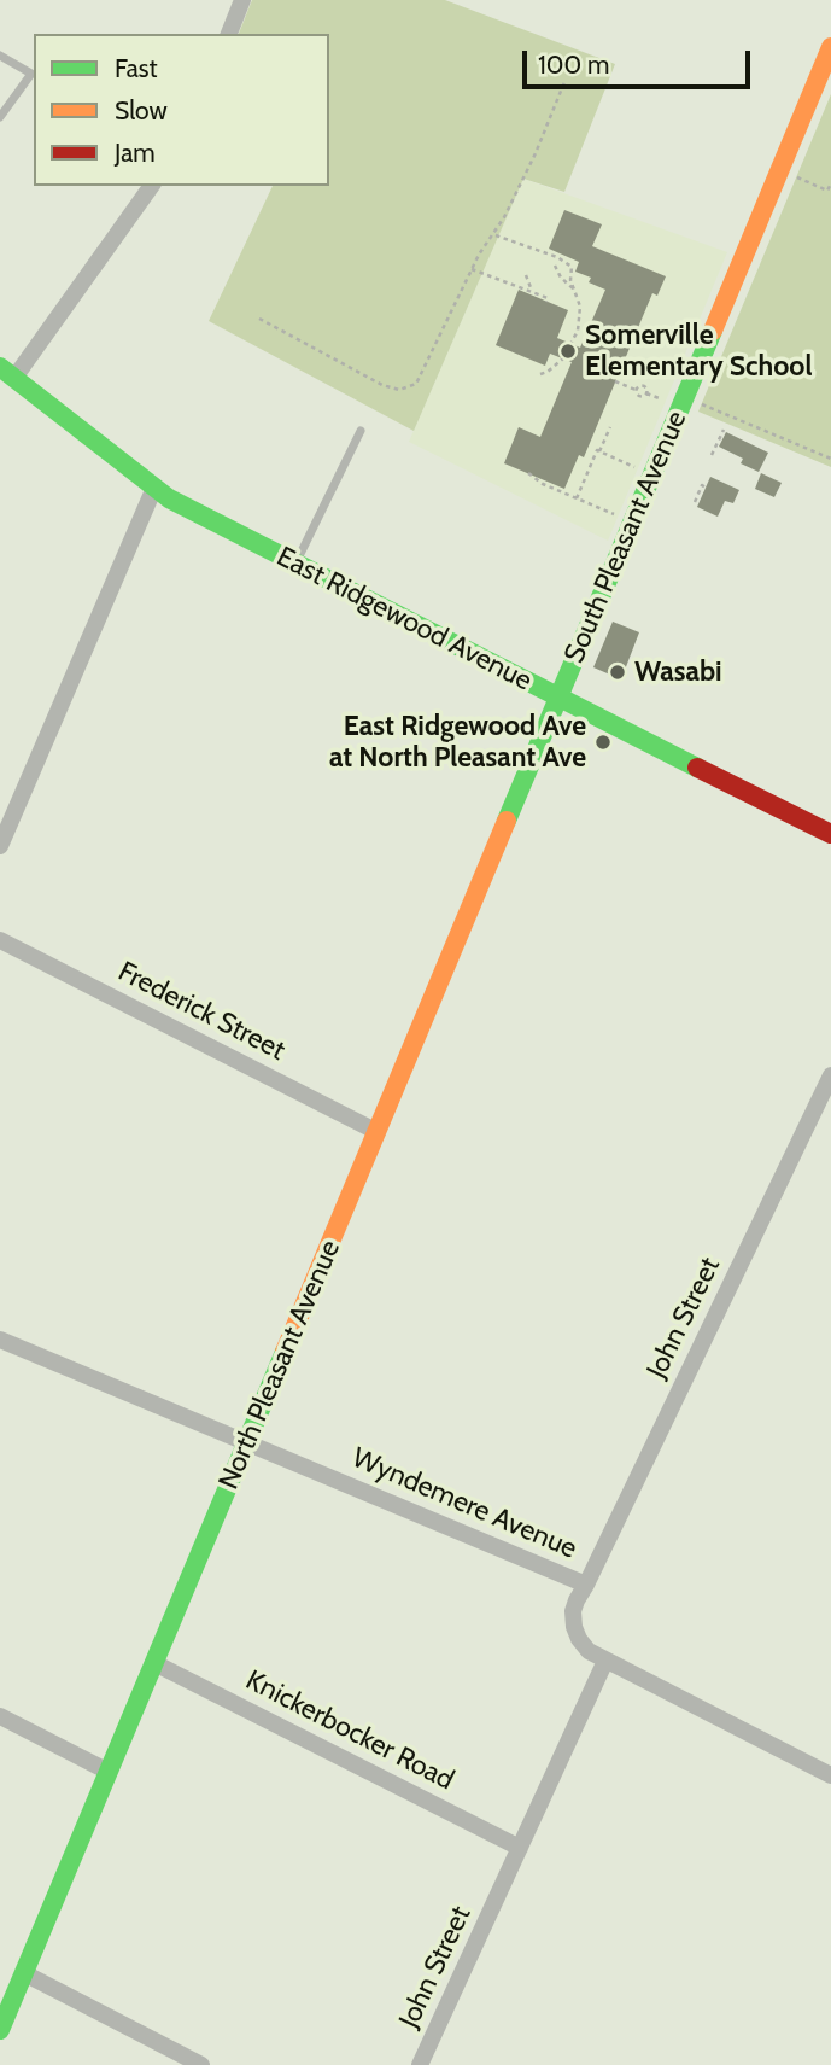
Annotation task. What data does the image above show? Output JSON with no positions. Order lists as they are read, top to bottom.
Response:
{
  "streets": {
    "street": [
      "South Pleasant Avenue",
      "East Ridgewood Avenue",
      "Frederick Street",
      "John Street",
      "North Pleasant Avenue",
      "Wyndemere Avenue",
      "Knickerbocker Road"
    ]
  },
  "crossings": [
    ["South Pleasant Avenue", "East Ridgewood Avenue"],
    ["South Pleasant Avenue", "North Pleasant Avenue"],
    ["East Ridgewood Avenue", "North Pleasant Avenue"],
    ["Frederick Street", "North Pleasant Avenue"],
    ["John Street", "Wyndemere Avenue"],
    ["John Street", "Knickerbocker Road"],
    ["North Pleasant Avenue", "Wyndemere Avenue"],
    ["North Pleasant Avenue", "Knickerbocker Road"]
  ],
  "places": ["Somerville Elementary School", "Wasabi", "East Ridgewood Ave at North Pleasant Ave"],
  "legend": ["Fast", "Slow", "Jam"],
  "scale_bar": "100 m"
}
